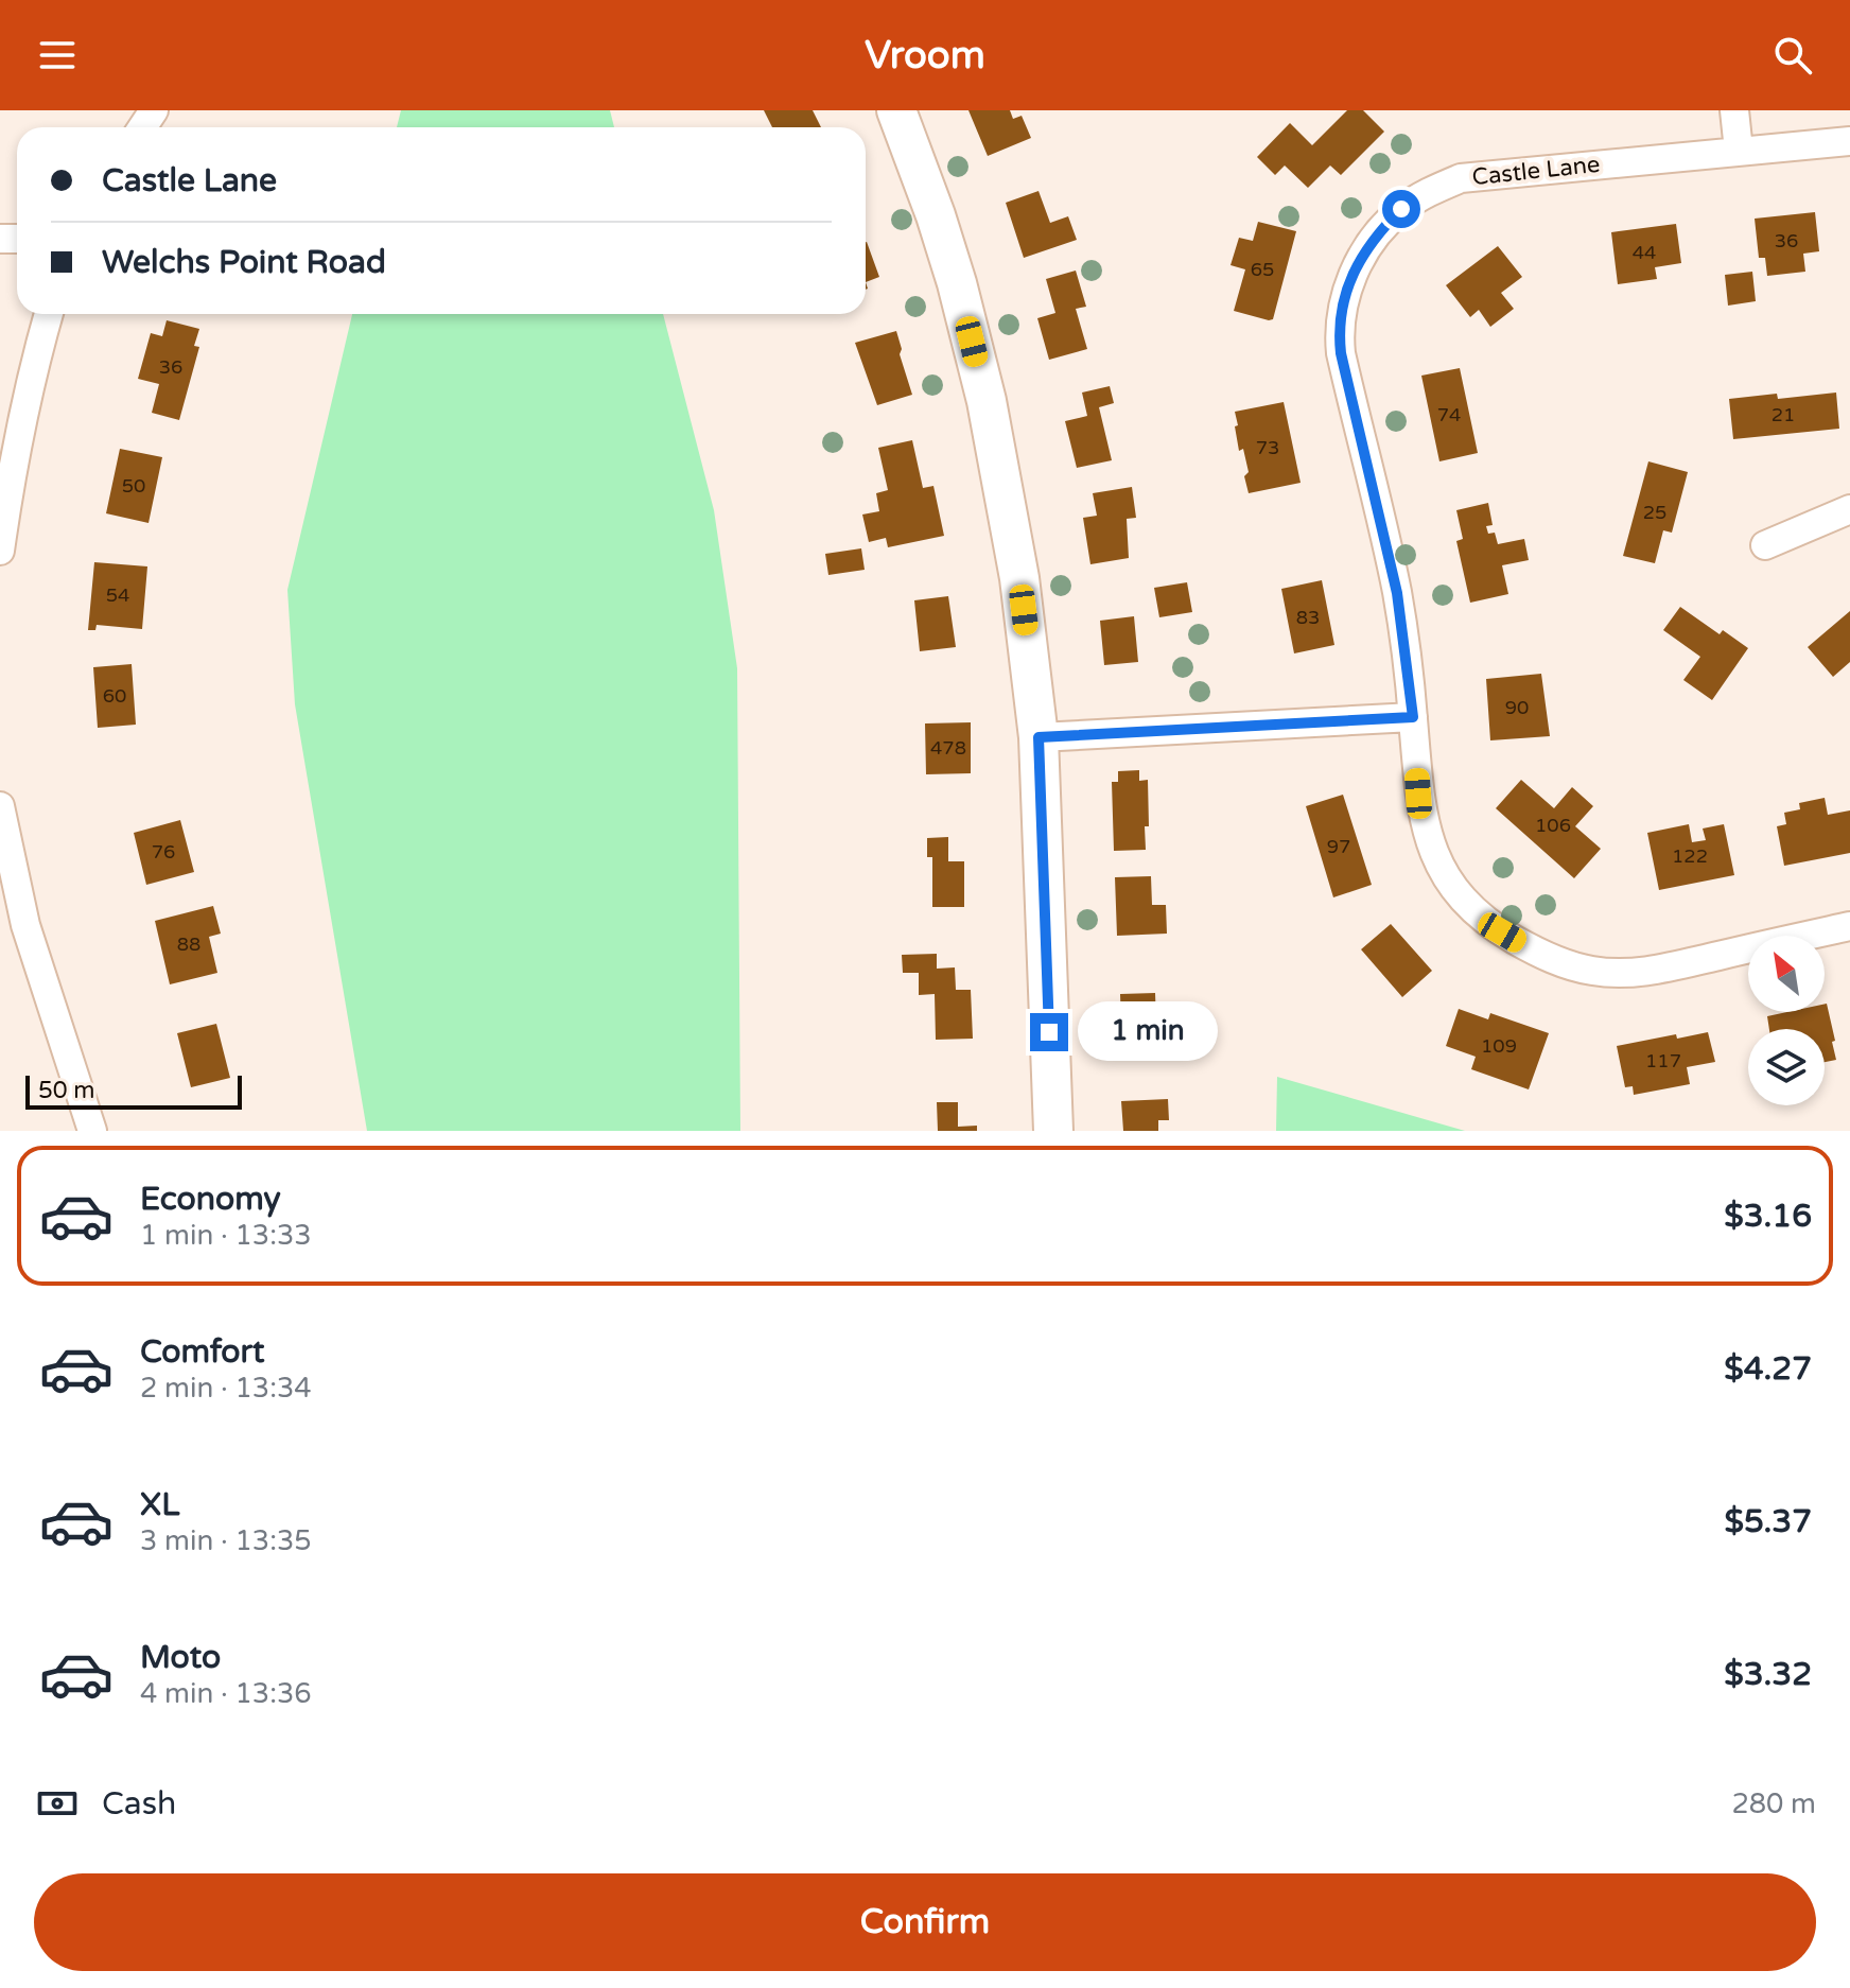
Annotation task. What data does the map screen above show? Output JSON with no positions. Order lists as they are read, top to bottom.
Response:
{
  "streets": {
    "street": ["Castle Lane"]
  },
  "house_numbers": [
    "36",
    "44",
    "65",
    "36",
    "74",
    "21",
    "73",
    "50",
    "25",
    "54",
    "83",
    "60",
    "90",
    "478",
    "106",
    "97",
    "76",
    "122",
    "88",
    "109",
    "117"
  ],
  "scale_bar": "50 m",
  "north": "top left",
  "page": {
    "header": "Vroom",
    "banner": ["Castle Lane", "Welchs Point Road"],
    "bubble": "1 min",
    "scale": "50 m",
    "list": [
      {
        "name": "Economy",
        "note": "1 min · 13:33",
        "value": "$3.16"
      },
      {
        "name": "Comfort",
        "note": "2 min · 13:34",
        "value": "$4.27"
      },
      {
        "name": "XL",
        "note": "3 min · 13:35",
        "value": "$5.37"
      },
      {
        "name": "Moto",
        "note": "4 min · 13:36",
        "value": "$3.32"
      }
    ],
    "pay": ["Cash", "280 m"],
    "buttons": "Confirm"
  }
}
